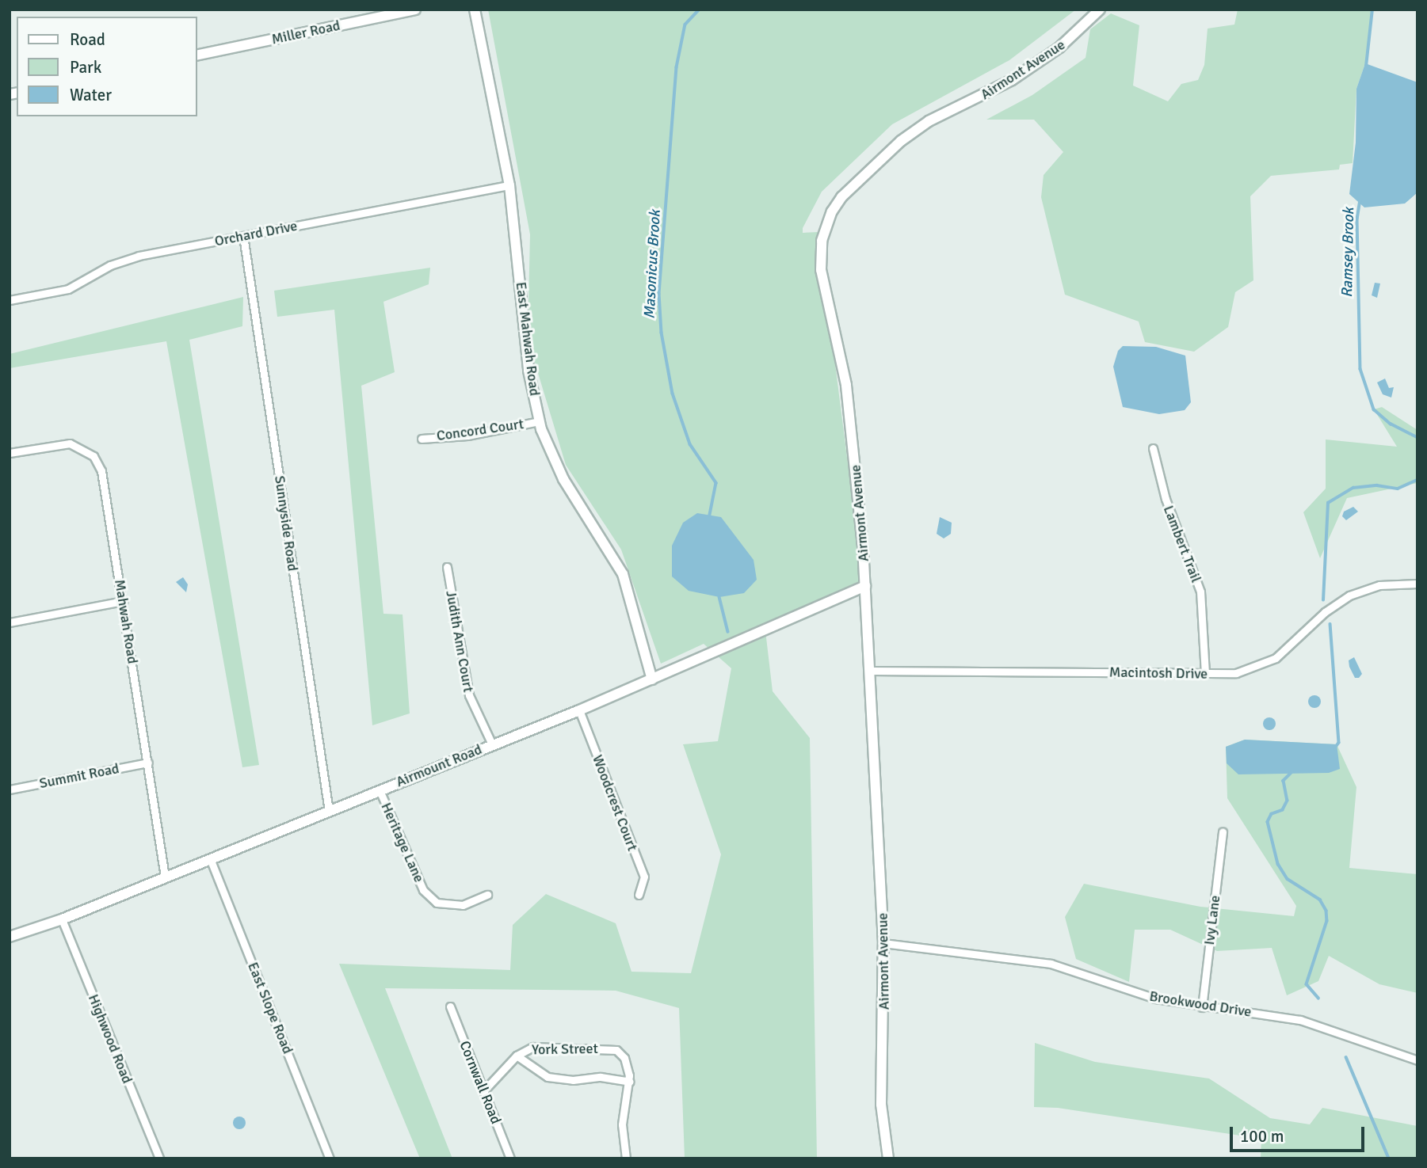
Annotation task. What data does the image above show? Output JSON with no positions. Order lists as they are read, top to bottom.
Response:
{
  "streets": {
    "street": [
      "Miller Road",
      "Airmont Avenue",
      "Orchard Drive",
      "East Mahwah Road",
      "Concord Court",
      "Sunnyside Road",
      "Lambert Trail",
      "Mahwah Road",
      "Judith Ann Court",
      "Macintosh Drive",
      "Airmount Road",
      "Summit Road",
      "Woodcrest Court",
      "Heritage Lane",
      "Ivy Lane",
      "Brookwood Drive",
      "East Slope Road",
      "Highwood Road",
      "York Street",
      "Cornwall Road"
    ]
  },
  "crossings": [
    ["Airmont Avenue", "Macintosh Drive"],
    ["Airmont Avenue", "Airmount Road"],
    ["Airmont Avenue", "Brookwood Drive"],
    ["Orchard Drive", "East Mahwah Road"],
    ["Orchard Drive", "Sunnyside Road"],
    ["East Mahwah Road", "Concord Court"],
    ["East Mahwah Road", "Airmount Road"],
    ["Sunnyside Road", "Airmount Road"],
    ["Lambert Trail", "Macintosh Drive"],
    ["Mahwah Road", "Airmount Road"],
    ["Mahwah Road", "Summit Road"],
    ["Judith Ann Court", "Airmount Road"],
    ["Airmount Road", "Woodcrest Court"],
    ["Airmount Road", "Heritage Lane"],
    ["Airmount Road", "East Slope Road"],
    ["Airmount Road", "Highwood Road"],
    ["Ivy Lane", "Brookwood Drive"],
    ["York Street", "Cornwall Road"]
  ],
  "water": ["Ramsey Brook", "Masonicus Brook"],
  "legend": ["Road", "Park", "Water"],
  "scale_bar": "100 m"
}
